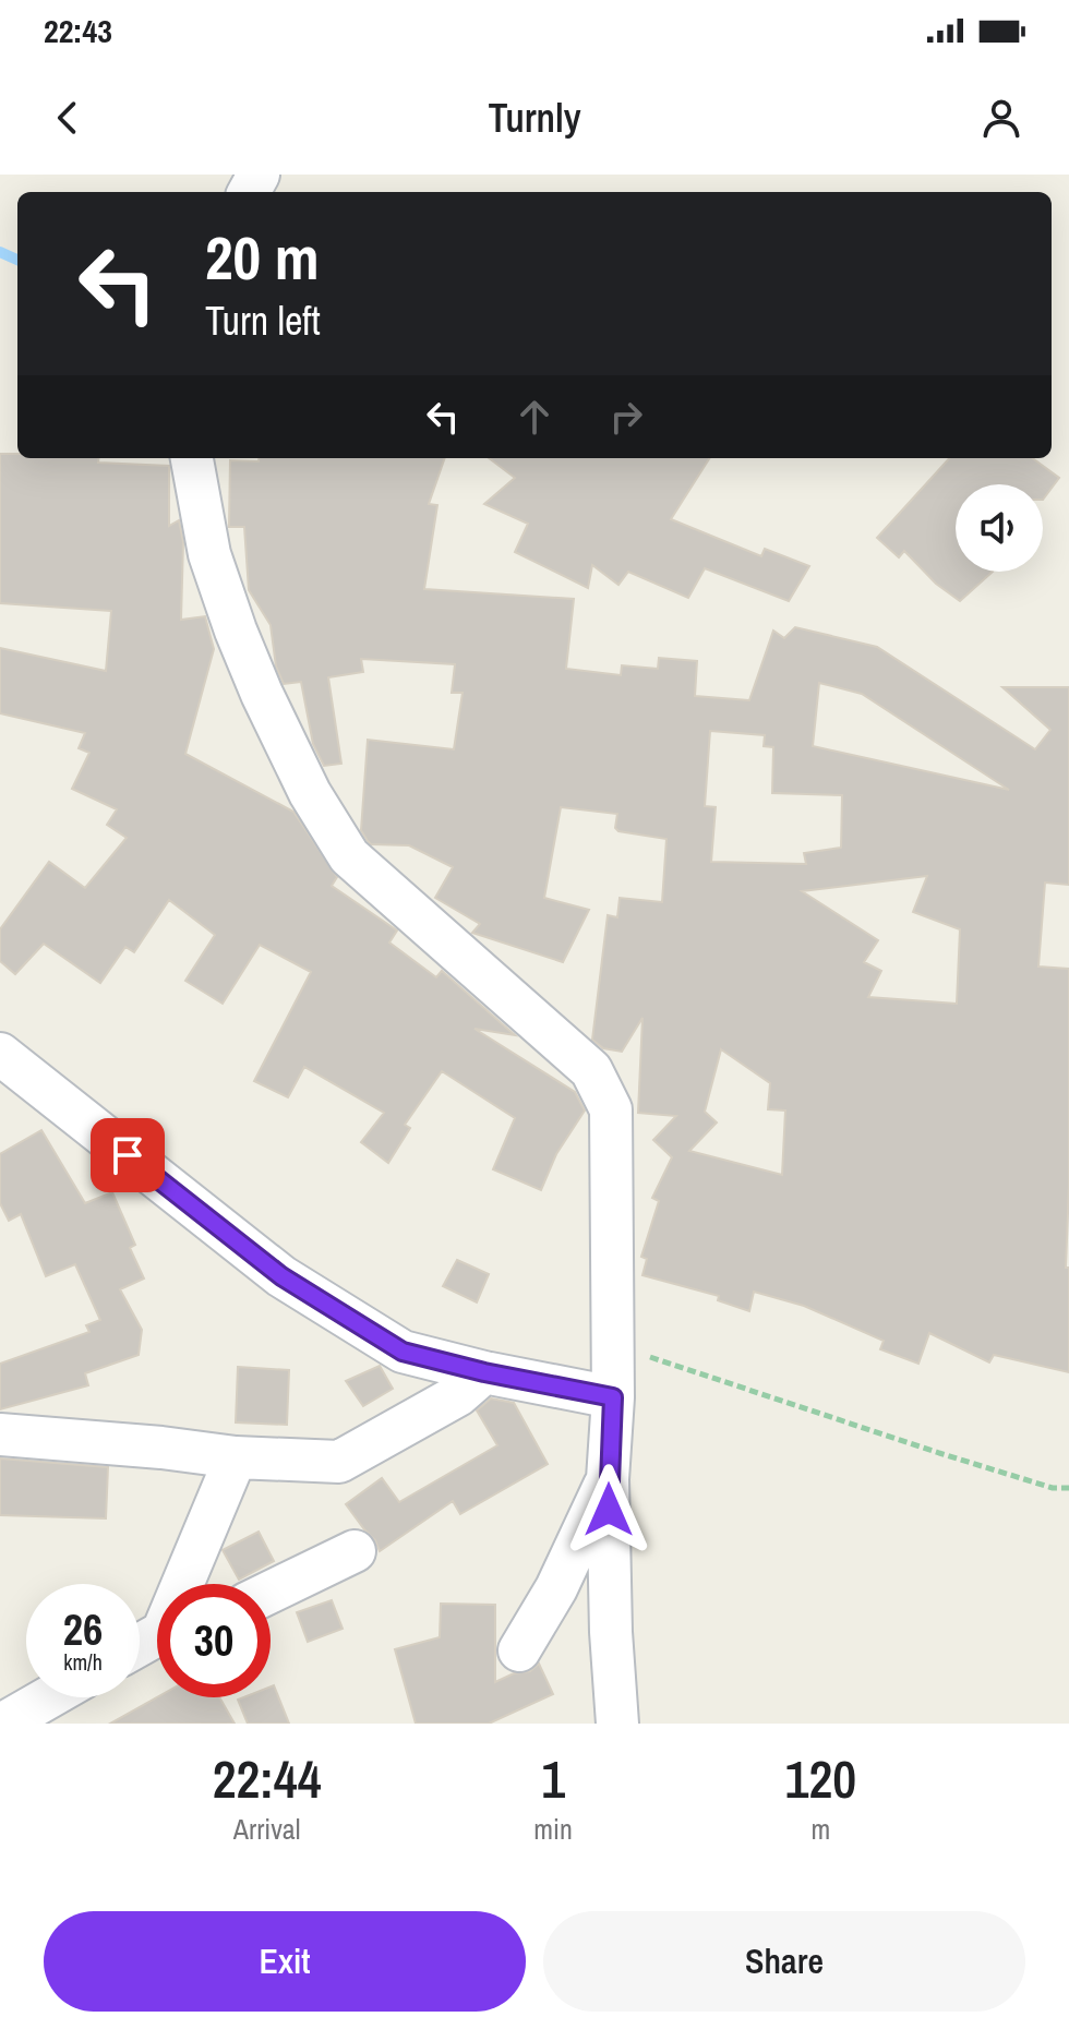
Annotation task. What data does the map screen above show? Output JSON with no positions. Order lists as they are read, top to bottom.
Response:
{
  "page": {
    "status": "22:43",
    "header": "Turnly",
    "turn": ["20 m", "Turn left"],
    "speed": "26 km/h",
    "limit": "30",
    "eta": [
      "22:44",
      "Arrival",
      "1",
      "min",
      "120",
      "m"
    ],
    "buttons": ["Exit", "Share"]
  }
}
